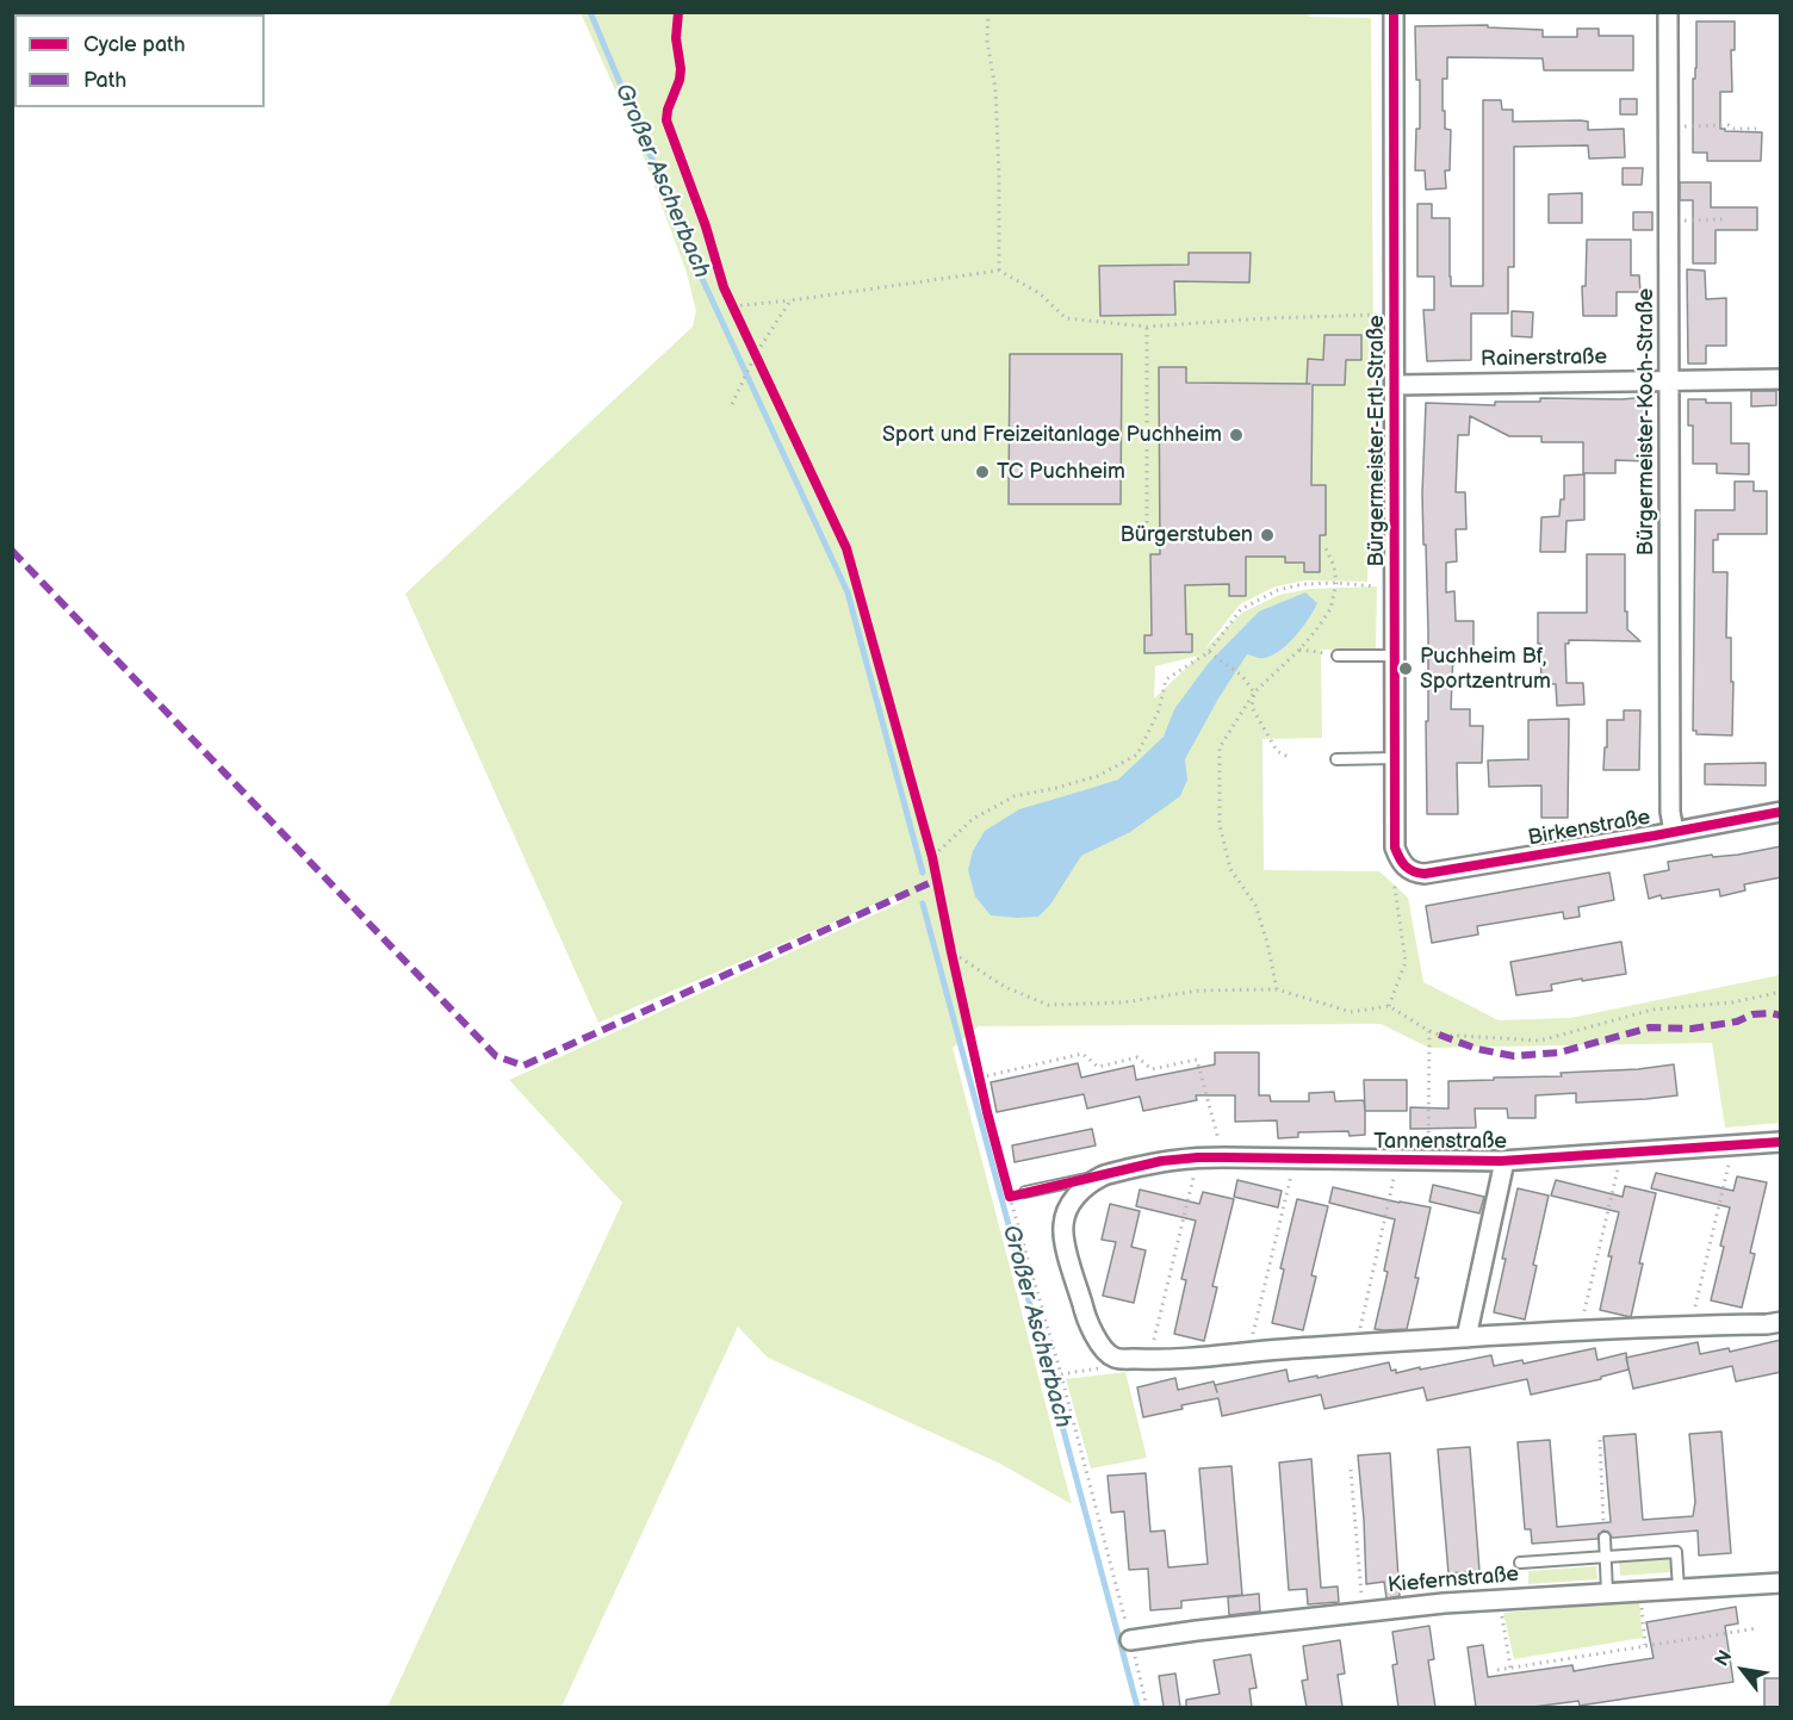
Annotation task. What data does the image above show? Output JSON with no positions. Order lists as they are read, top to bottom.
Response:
{
  "streets": {
    "street": [
      "Rainerstraße",
      "Bürgermeister-Koch-Straße",
      "Bürgermeister-Ertl-Straße",
      "Birkenstraße",
      "Tannenstraße",
      "Kiefernstraße"
    ]
  },
  "crossings": [
    ["Rainerstraße", "Bürgermeister-Koch-Straße"],
    ["Rainerstraße", "Bürgermeister-Ertl-Straße"],
    ["Bürgermeister-Koch-Straße", "Birkenstraße"],
    ["Bürgermeister-Ertl-Straße", "Birkenstraße"]
  ],
  "water": ["Großer Ascherbach"],
  "places": [
    "Sport und Freizeitanlage Puchheim",
    "TC Puchheim",
    "Bürgerstuben",
    "Puchheim Bf, Sportzentrum"
  ],
  "legend": ["Cycle path", "Path"],
  "north": "top left"
}
